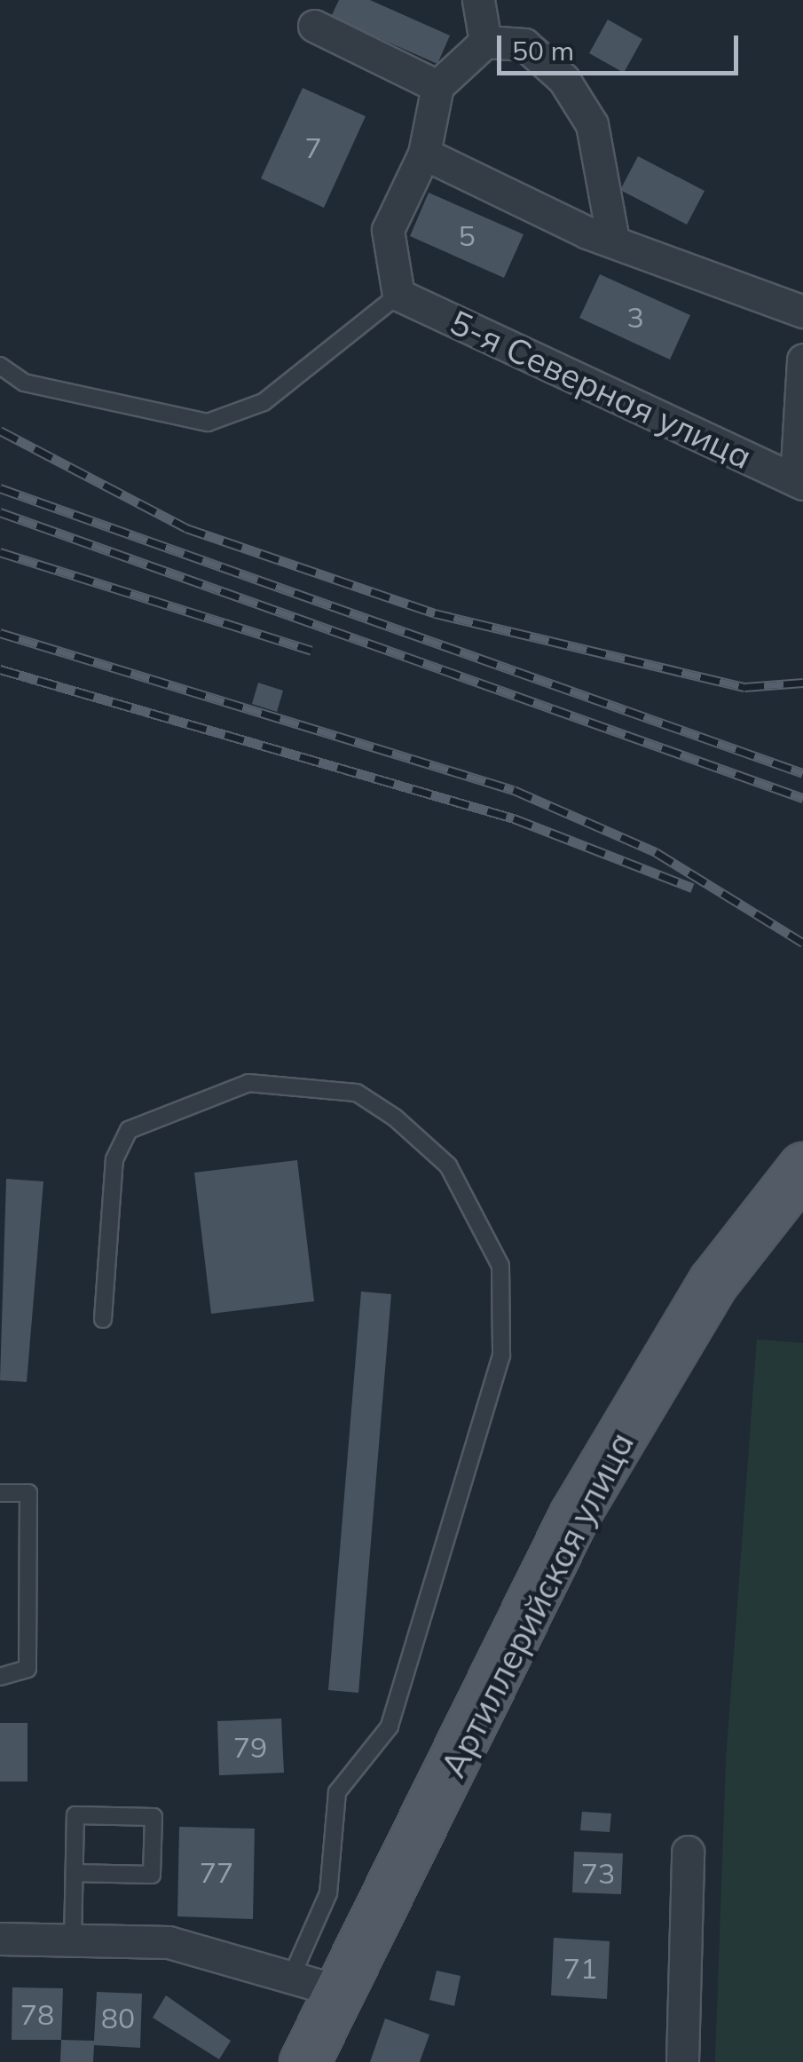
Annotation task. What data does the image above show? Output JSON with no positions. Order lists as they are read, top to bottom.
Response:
{
  "streets": {
    "main road": ["Артиллерийская улица"],
    "street": ["5-я Северная улица"]
  },
  "house_numbers": [
    "7",
    "5",
    "3",
    "79",
    "77",
    "73",
    "71",
    "78",
    "80"
  ],
  "scale_bar": "50 m"
}
